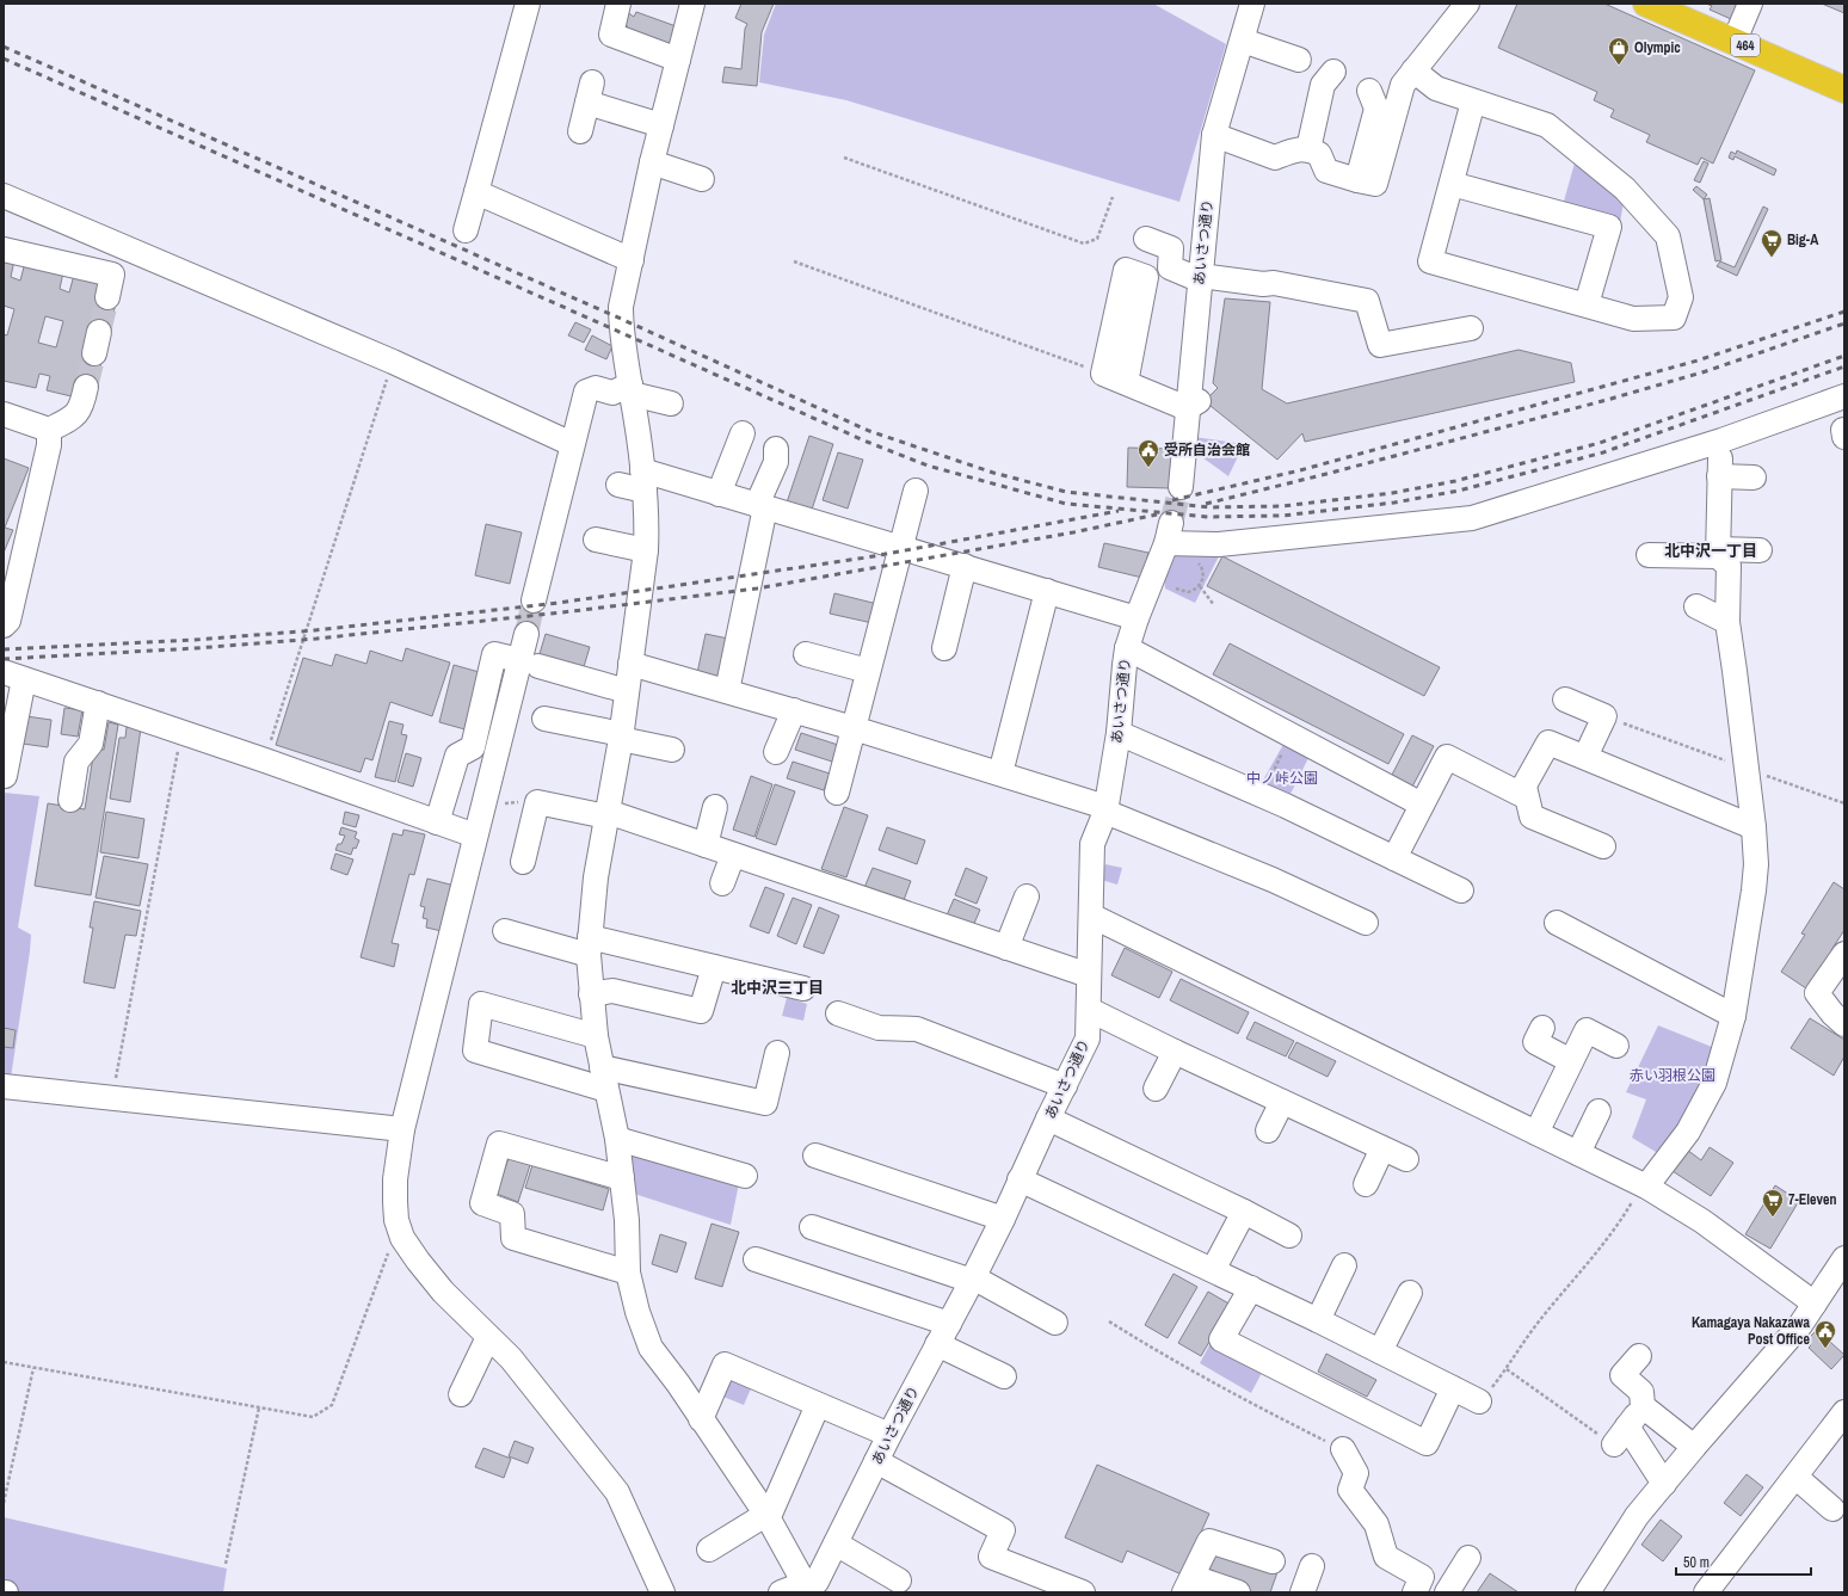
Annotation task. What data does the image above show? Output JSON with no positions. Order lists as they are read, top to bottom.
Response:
{
  "streets": {
    "highway": ["464"],
    "street": ["あいさつ通り"]
  },
  "districts": ["北中沢一丁目", "北中沢三丁目"],
  "parks": ["中ノ峠公園", "赤い羽根公園"],
  "places": {
    "shop": ["Olympic"],
    "supermarket": ["Big-A", "7-Eleven"],
    "public building": ["受所自治会館", "Kamagaya Nakazawa Post Office"]
  },
  "scale_bar": "50 m"
}
